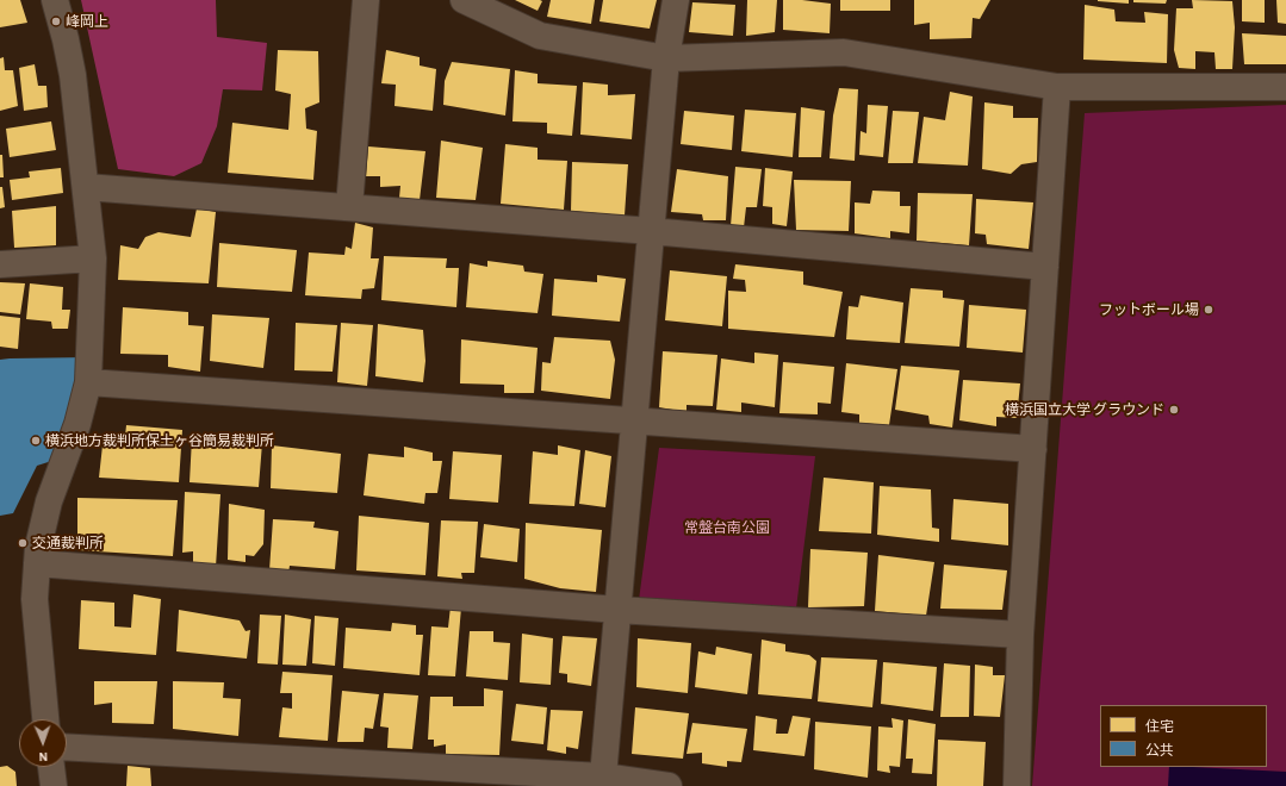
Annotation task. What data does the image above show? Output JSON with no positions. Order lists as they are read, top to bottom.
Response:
{
  "parks": ["常盤台南公園"],
  "places": [
    "峰岡上",
    "フットボール場",
    "横浜国立大学 グラウンド",
    "横浜地方裁判所保土ヶ谷簡易裁判所",
    "交通裁判所"
  ],
  "legend": ["住宅", "公共"],
  "north": "bottom"
}
